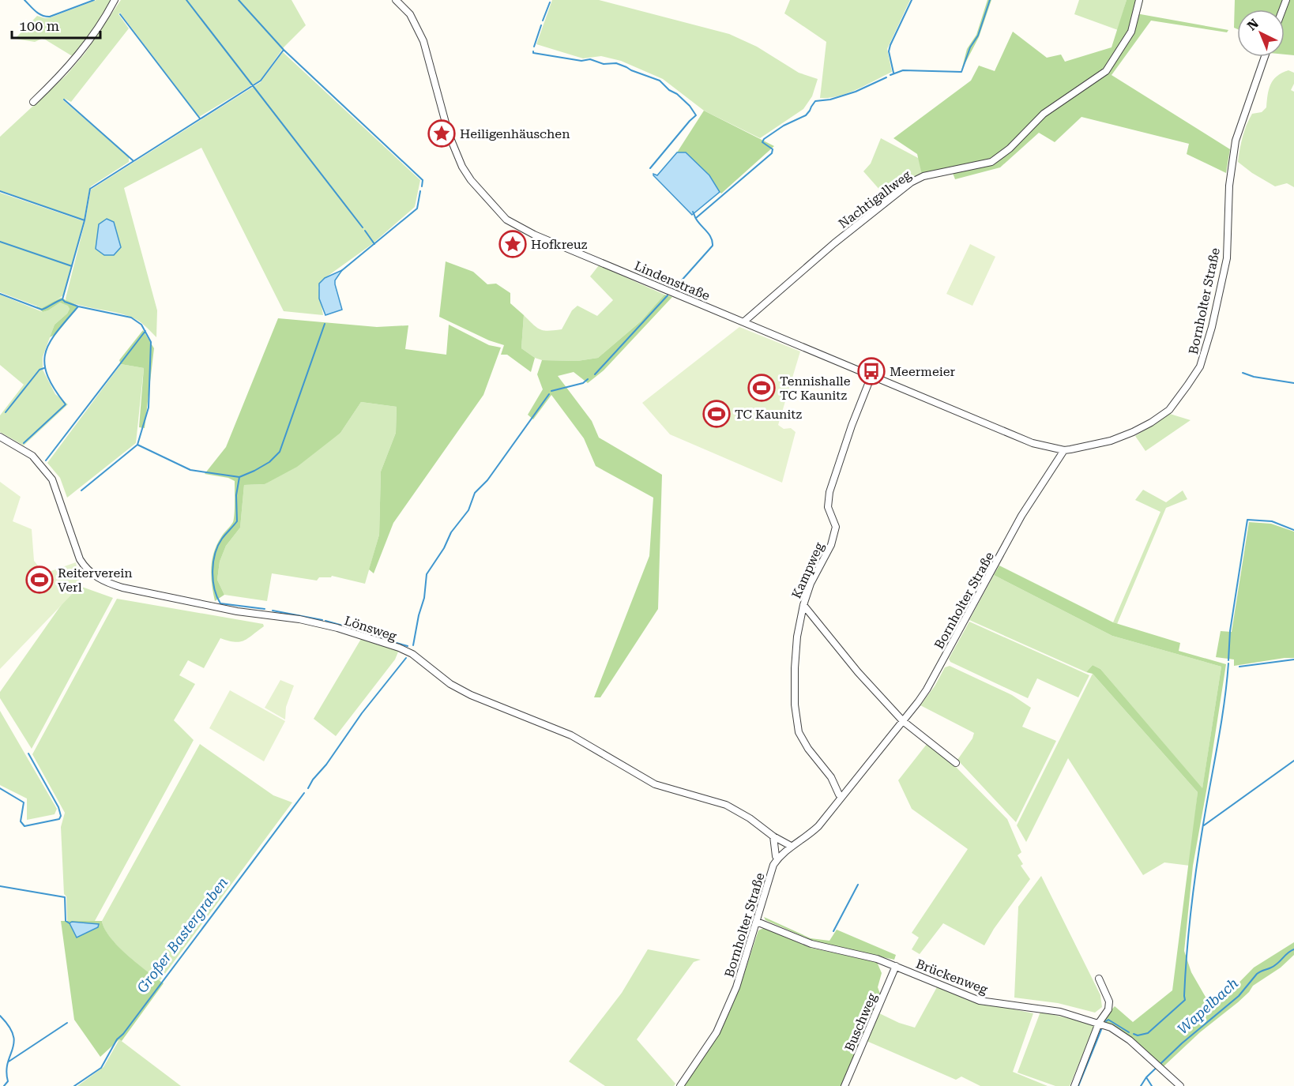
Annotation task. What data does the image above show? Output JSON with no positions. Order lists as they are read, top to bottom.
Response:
{
  "streets": {
    "street": [
      "Nachtigallweg",
      "Lindenstraße",
      "Bornholter Straße",
      "Kampweg",
      "Lönsweg",
      "Brückenweg",
      "Buschweg"
    ]
  },
  "crossings": [
    ["Nachtigallweg", "Lindenstraße"],
    ["Lindenstraße", "Bornholter Straße"],
    ["Lindenstraße", "Kampweg"],
    ["Bornholter Straße", "Kampweg"],
    ["Bornholter Straße", "Lönsweg"],
    ["Bornholter Straße", "Brückenweg"],
    ["Brückenweg", "Buschweg"]
  ],
  "water": ["Großer Bastergraben", "Wapelbach"],
  "places": {
    "place": ["Heiligenhäuschen", "Hofkreuz"],
    "bus stop": ["Meermeier"],
    "sports": ["Tennishalle TC Kaunitz", "TC Kaunitz", "Reiterverein Verl"]
  },
  "scale_bar": "100 m",
  "north": "top left"
}
